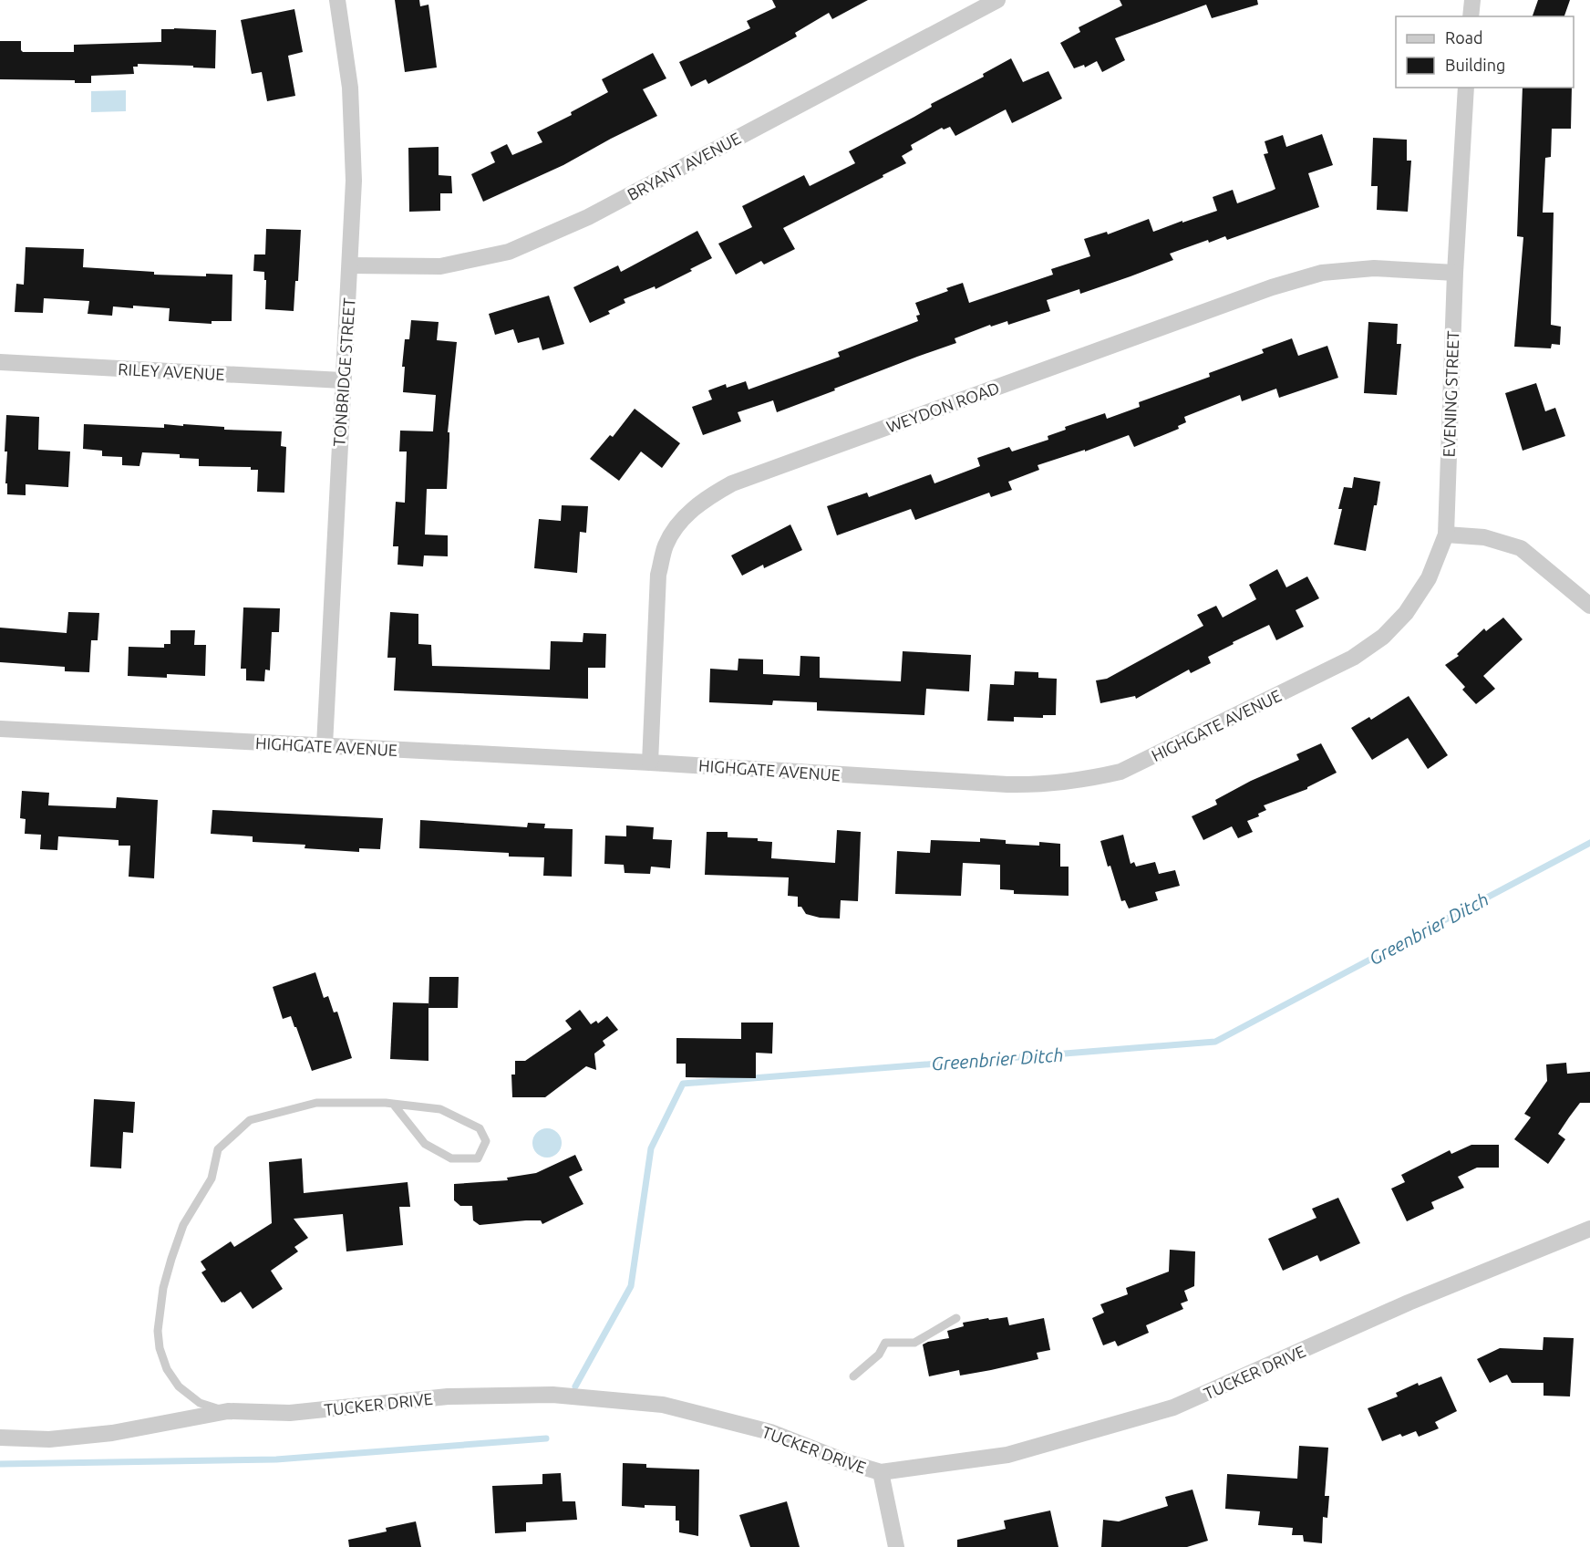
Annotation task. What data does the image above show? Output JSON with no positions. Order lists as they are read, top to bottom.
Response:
{
  "streets": {
    "street": [
      "BRYANT AVENUE",
      "RILEY AVENUE",
      "TONBRIDGE STREET",
      "EVENING STREET",
      "WEYDON ROAD",
      "HIGHGATE AVENUE",
      "TUCKER DRIVE"
    ]
  },
  "crossings": [
    ["BRYANT AVENUE", "TONBRIDGE STREET"],
    ["RILEY AVENUE", "TONBRIDGE STREET"],
    ["TONBRIDGE STREET", "HIGHGATE AVENUE"],
    ["EVENING STREET", "WEYDON ROAD"],
    ["EVENING STREET", "HIGHGATE AVENUE"],
    ["WEYDON ROAD", "HIGHGATE AVENUE"]
  ],
  "water": ["Greenbrier Ditch"],
  "legend": ["Road", "Building"]
}
